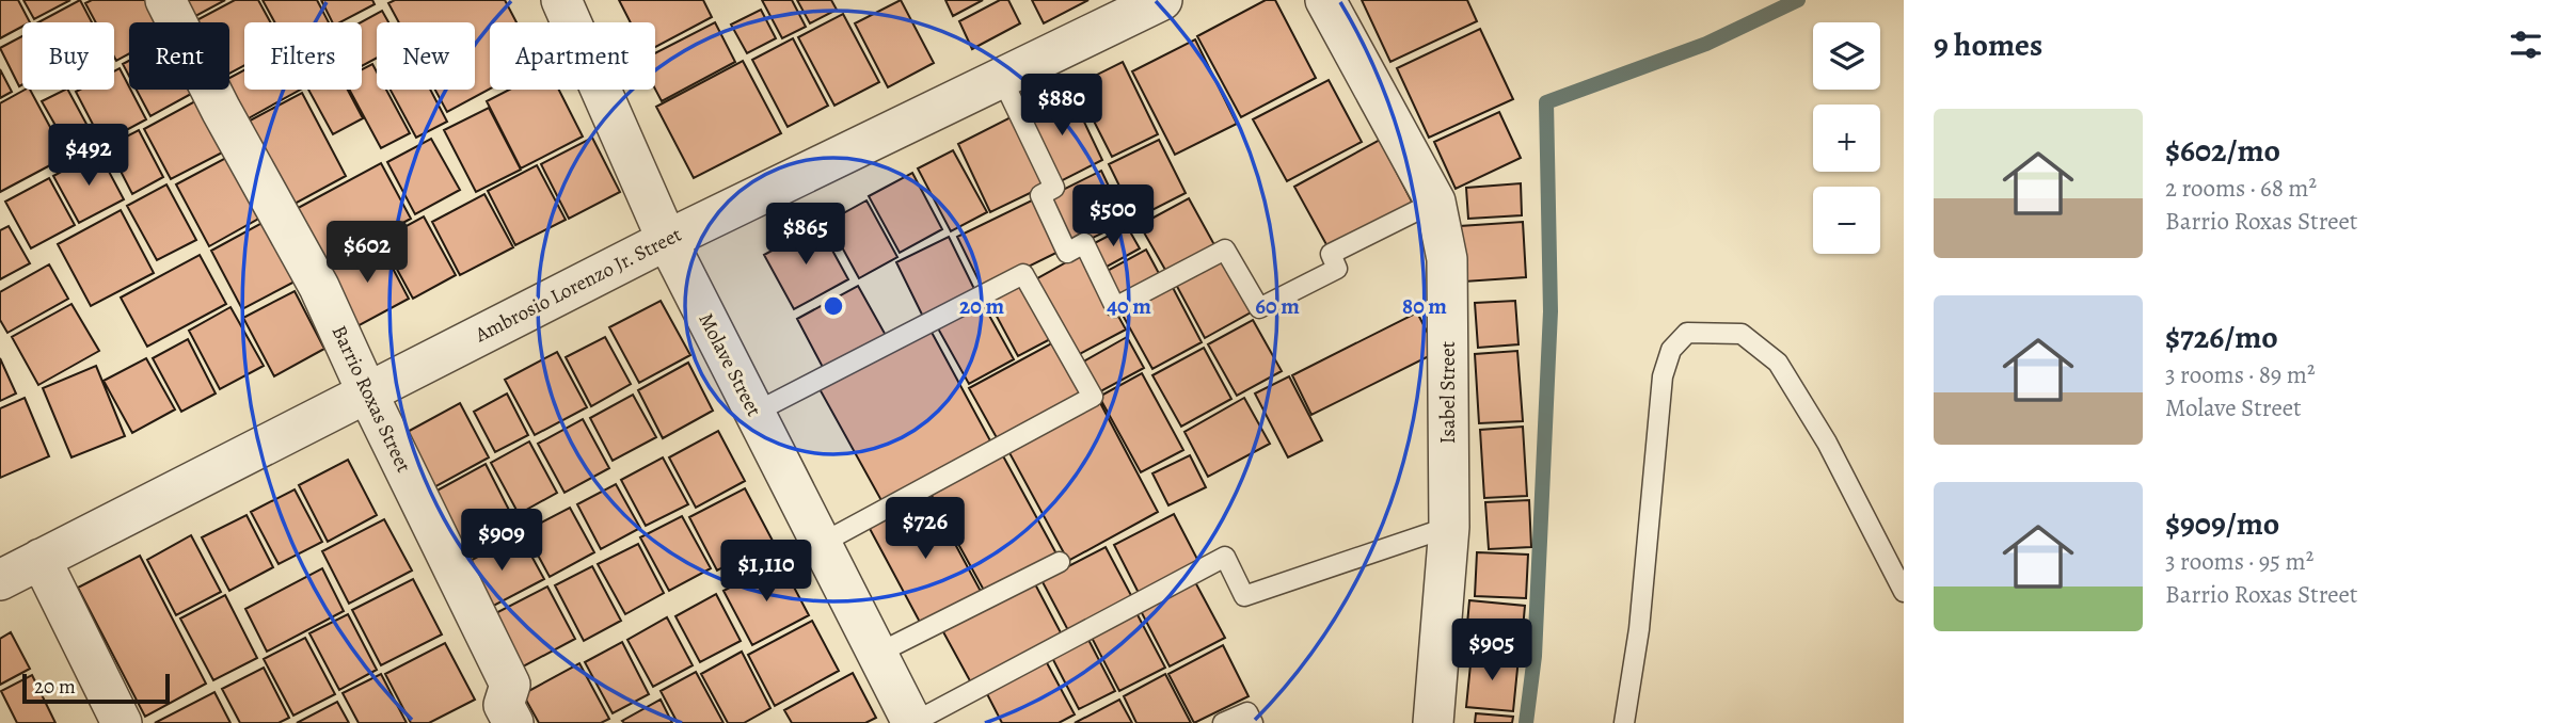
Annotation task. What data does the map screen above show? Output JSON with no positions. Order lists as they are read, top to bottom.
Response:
{
  "streets": {
    "street": [
      "Ambrosio Lorenzo Jr. Street",
      "Molave Street",
      "Isabel Street",
      "Barrio Roxas Street"
    ]
  },
  "crossings": [
    ["Ambrosio Lorenzo Jr. Street", "Molave Street"],
    ["Ambrosio Lorenzo Jr. Street", "Barrio Roxas Street"]
  ],
  "scale_bar": "20 m",
  "page": {
    "heading": "9 homes",
    "map_buttons": ["+", "−"],
    "chip": [
      "Buy",
      "Rent",
      "Filters",
      "New",
      "Apartment"
    ],
    "price": [
      "$880",
      "$492",
      "$500",
      "$865",
      "$602",
      "$726",
      "$909",
      "$1,110",
      "$905"
    ],
    "list": [
      {
        "name": "$602/mo",
        "note": "2 rooms · 68 m² · Barrio Roxas Street"
      },
      {
        "name": "$726/mo",
        "note": "3 rooms · 89 m² · Molave Street"
      },
      {
        "name": "$909/mo",
        "note": "3 rooms · 95 m² · Barrio Roxas Street"
      }
    ],
    "scale": "20 m"
  },
  "rings": [
    "20 m",
    "40 m",
    "60 m",
    "80 m"
  ]
}
